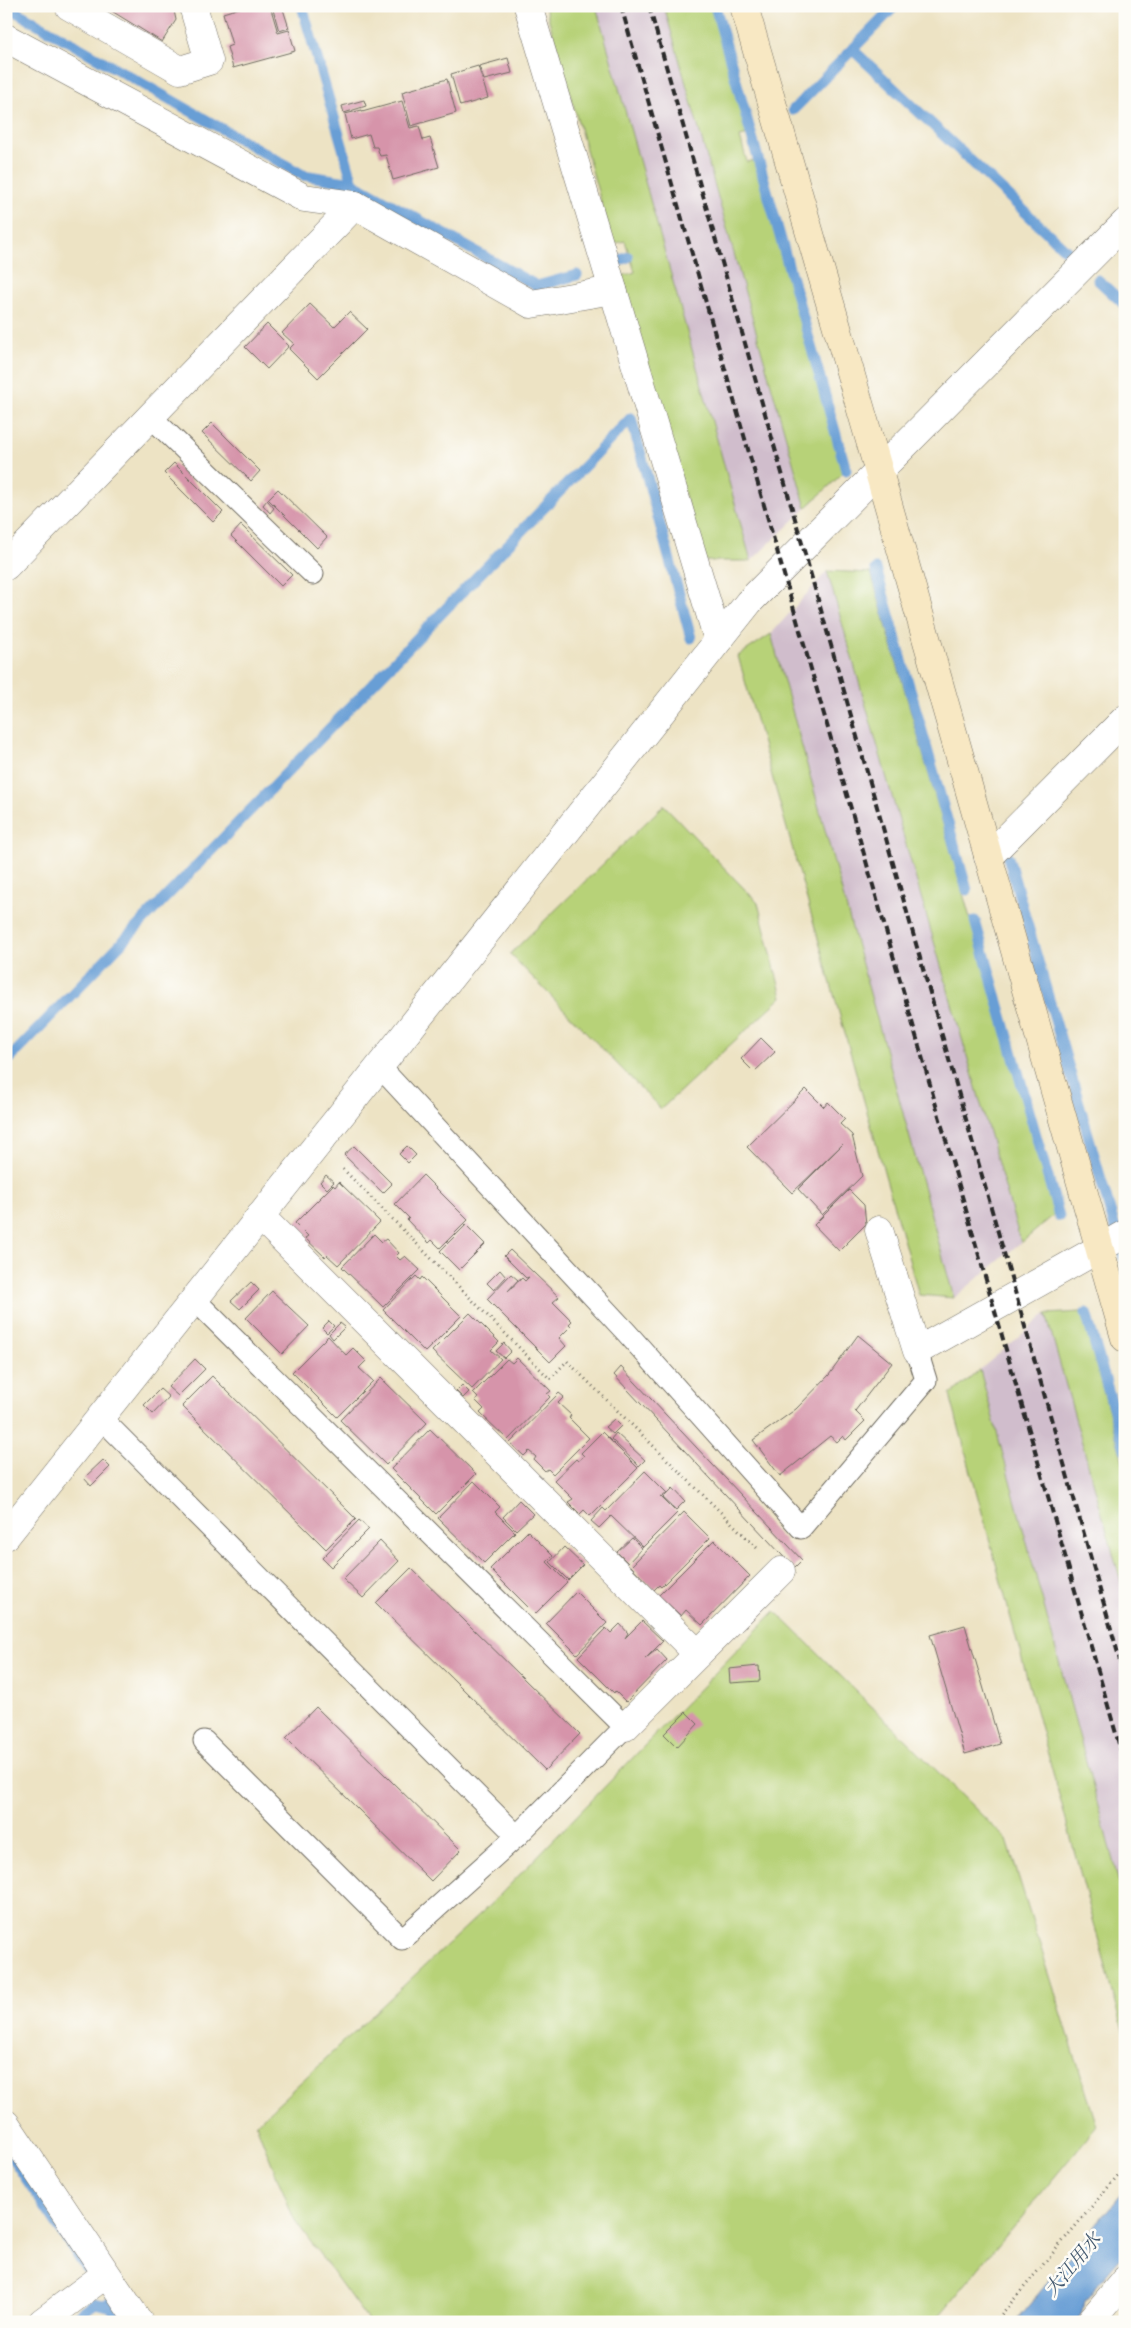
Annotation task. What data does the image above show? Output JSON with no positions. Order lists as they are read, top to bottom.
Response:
{
  "water": ["大江用水"]
}
